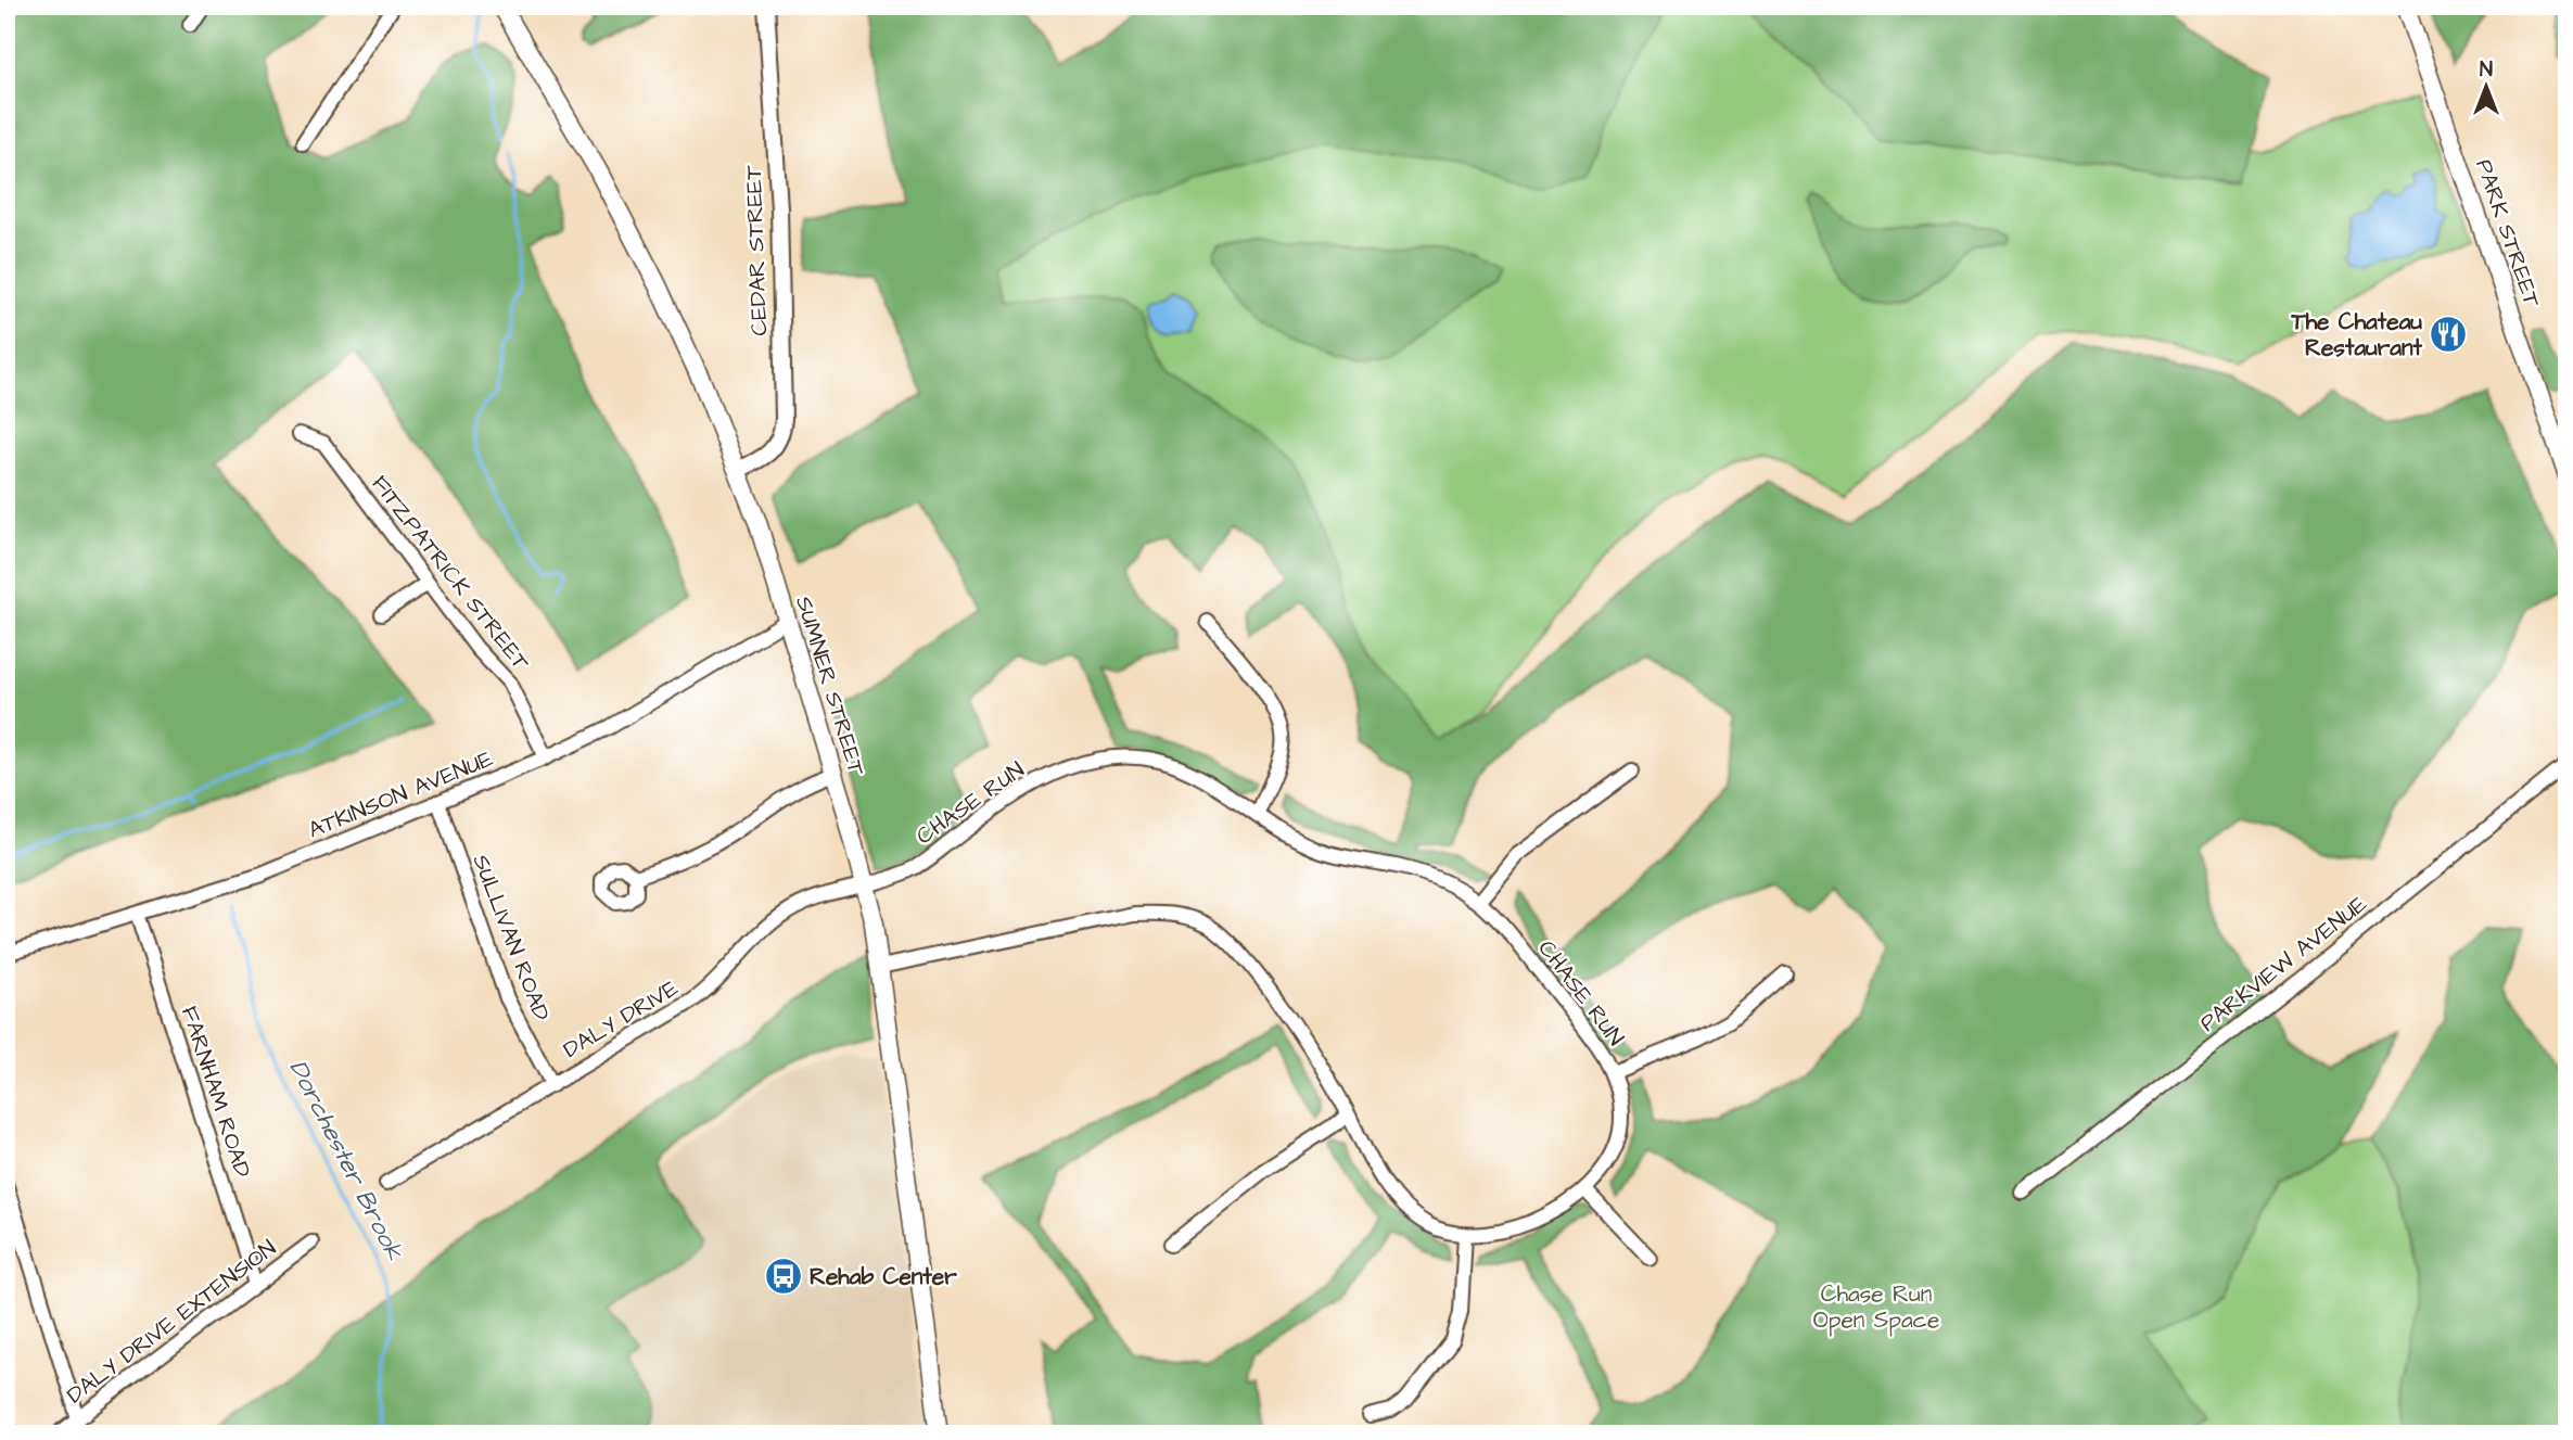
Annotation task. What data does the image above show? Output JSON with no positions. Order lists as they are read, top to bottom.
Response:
{
  "streets": {
    "main road": ["PARK STREET", "SUMNER STREET"],
    "street": [
      "CEDAR STREET",
      "FITZPATRICK STREET",
      "ATKINSON AVENUE",
      "CHASE RUN",
      "SULLIVAN ROAD",
      "PARKVIEW AVENUE",
      "DALY DRIVE",
      "FARNHAM ROAD",
      "DALY DRIVE EXTENSION"
    ]
  },
  "crossings": [
    ["CEDAR STREET", "SUMNER STREET"],
    ["FITZPATRICK STREET", "ATKINSON AVENUE"],
    ["SUMNER STREET", "ATKINSON AVENUE"],
    ["SUMNER STREET", "CHASE RUN"],
    ["SUMNER STREET", "DALY DRIVE"],
    ["ATKINSON AVENUE", "SULLIVAN ROAD"],
    ["ATKINSON AVENUE", "FARNHAM ROAD"],
    ["CHASE RUN", "DALY DRIVE"],
    ["SULLIVAN ROAD", "DALY DRIVE"],
    ["FARNHAM ROAD", "DALY DRIVE EXTENSION"]
  ],
  "water": ["Dorchester Brook"],
  "parks": ["Chase Run Open Space"],
  "places": {
    "restaurant": ["The Chateau Restaurant"],
    "bus stop": ["Rehab Center"]
  },
  "north": "top"
}
